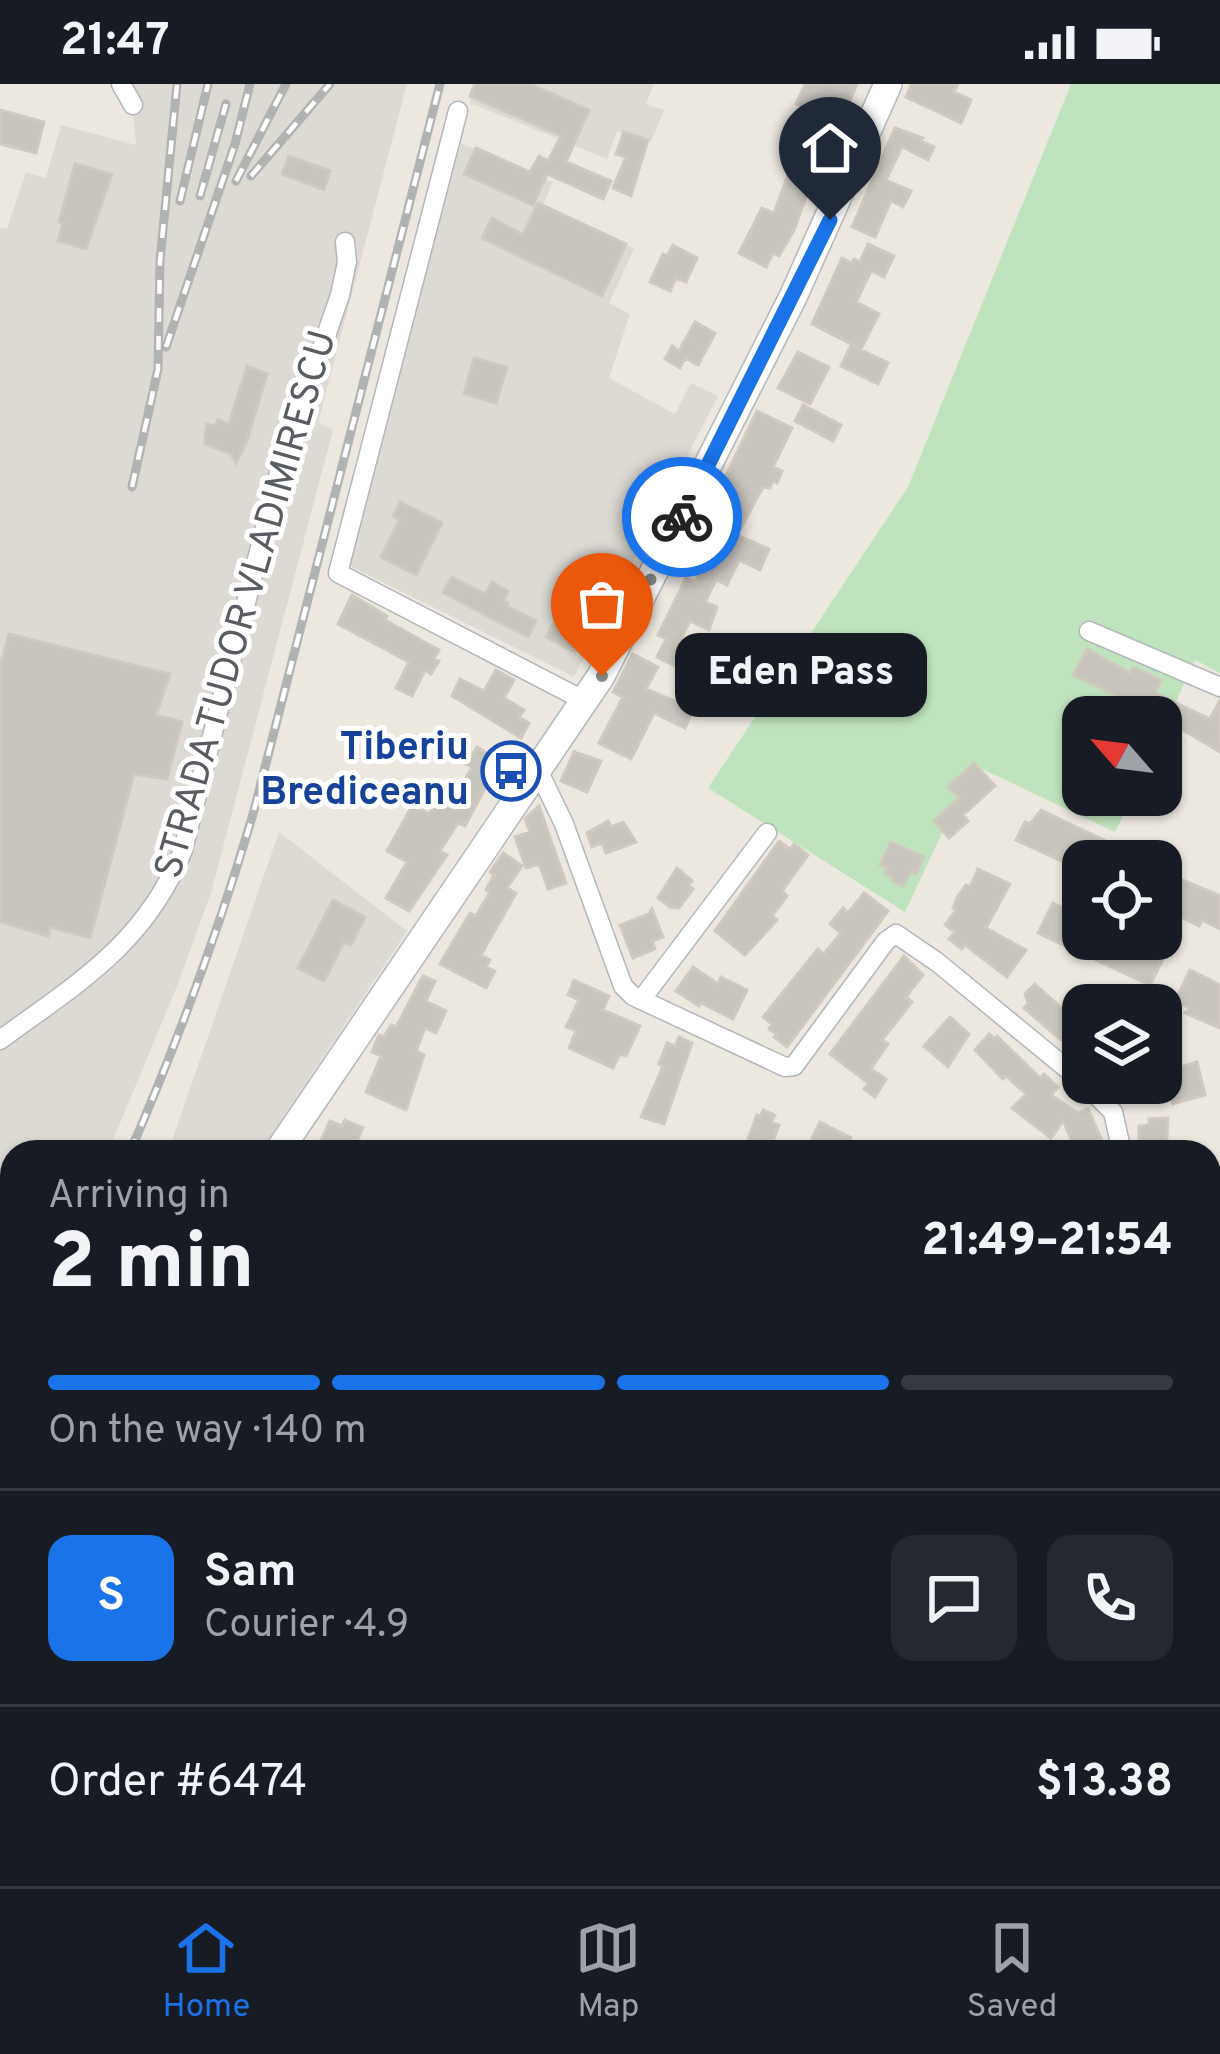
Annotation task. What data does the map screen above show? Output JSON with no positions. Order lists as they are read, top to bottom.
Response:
{
  "streets": {
    "street": ["STRADA TUDOR VLADIMIRESCU"]
  },
  "places": {
    "other": ["Eden Pass"],
    "bus stop": ["Tiberiu Brediceanu"]
  },
  "north": "top left",
  "page": {
    "status": "21:47",
    "bubble": "Eden Pass",
    "heading": ["2 min", "Arriving in", "21:49–21:54"],
    "panel": [
      "Sam",
      "Courier · 4.9",
      "Order #6474",
      "$13.38"
    ],
    "bar": "On the way · 140 m",
    "round": "S",
    "tabs": ["Home", "Map", "Saved"]
  }
}
